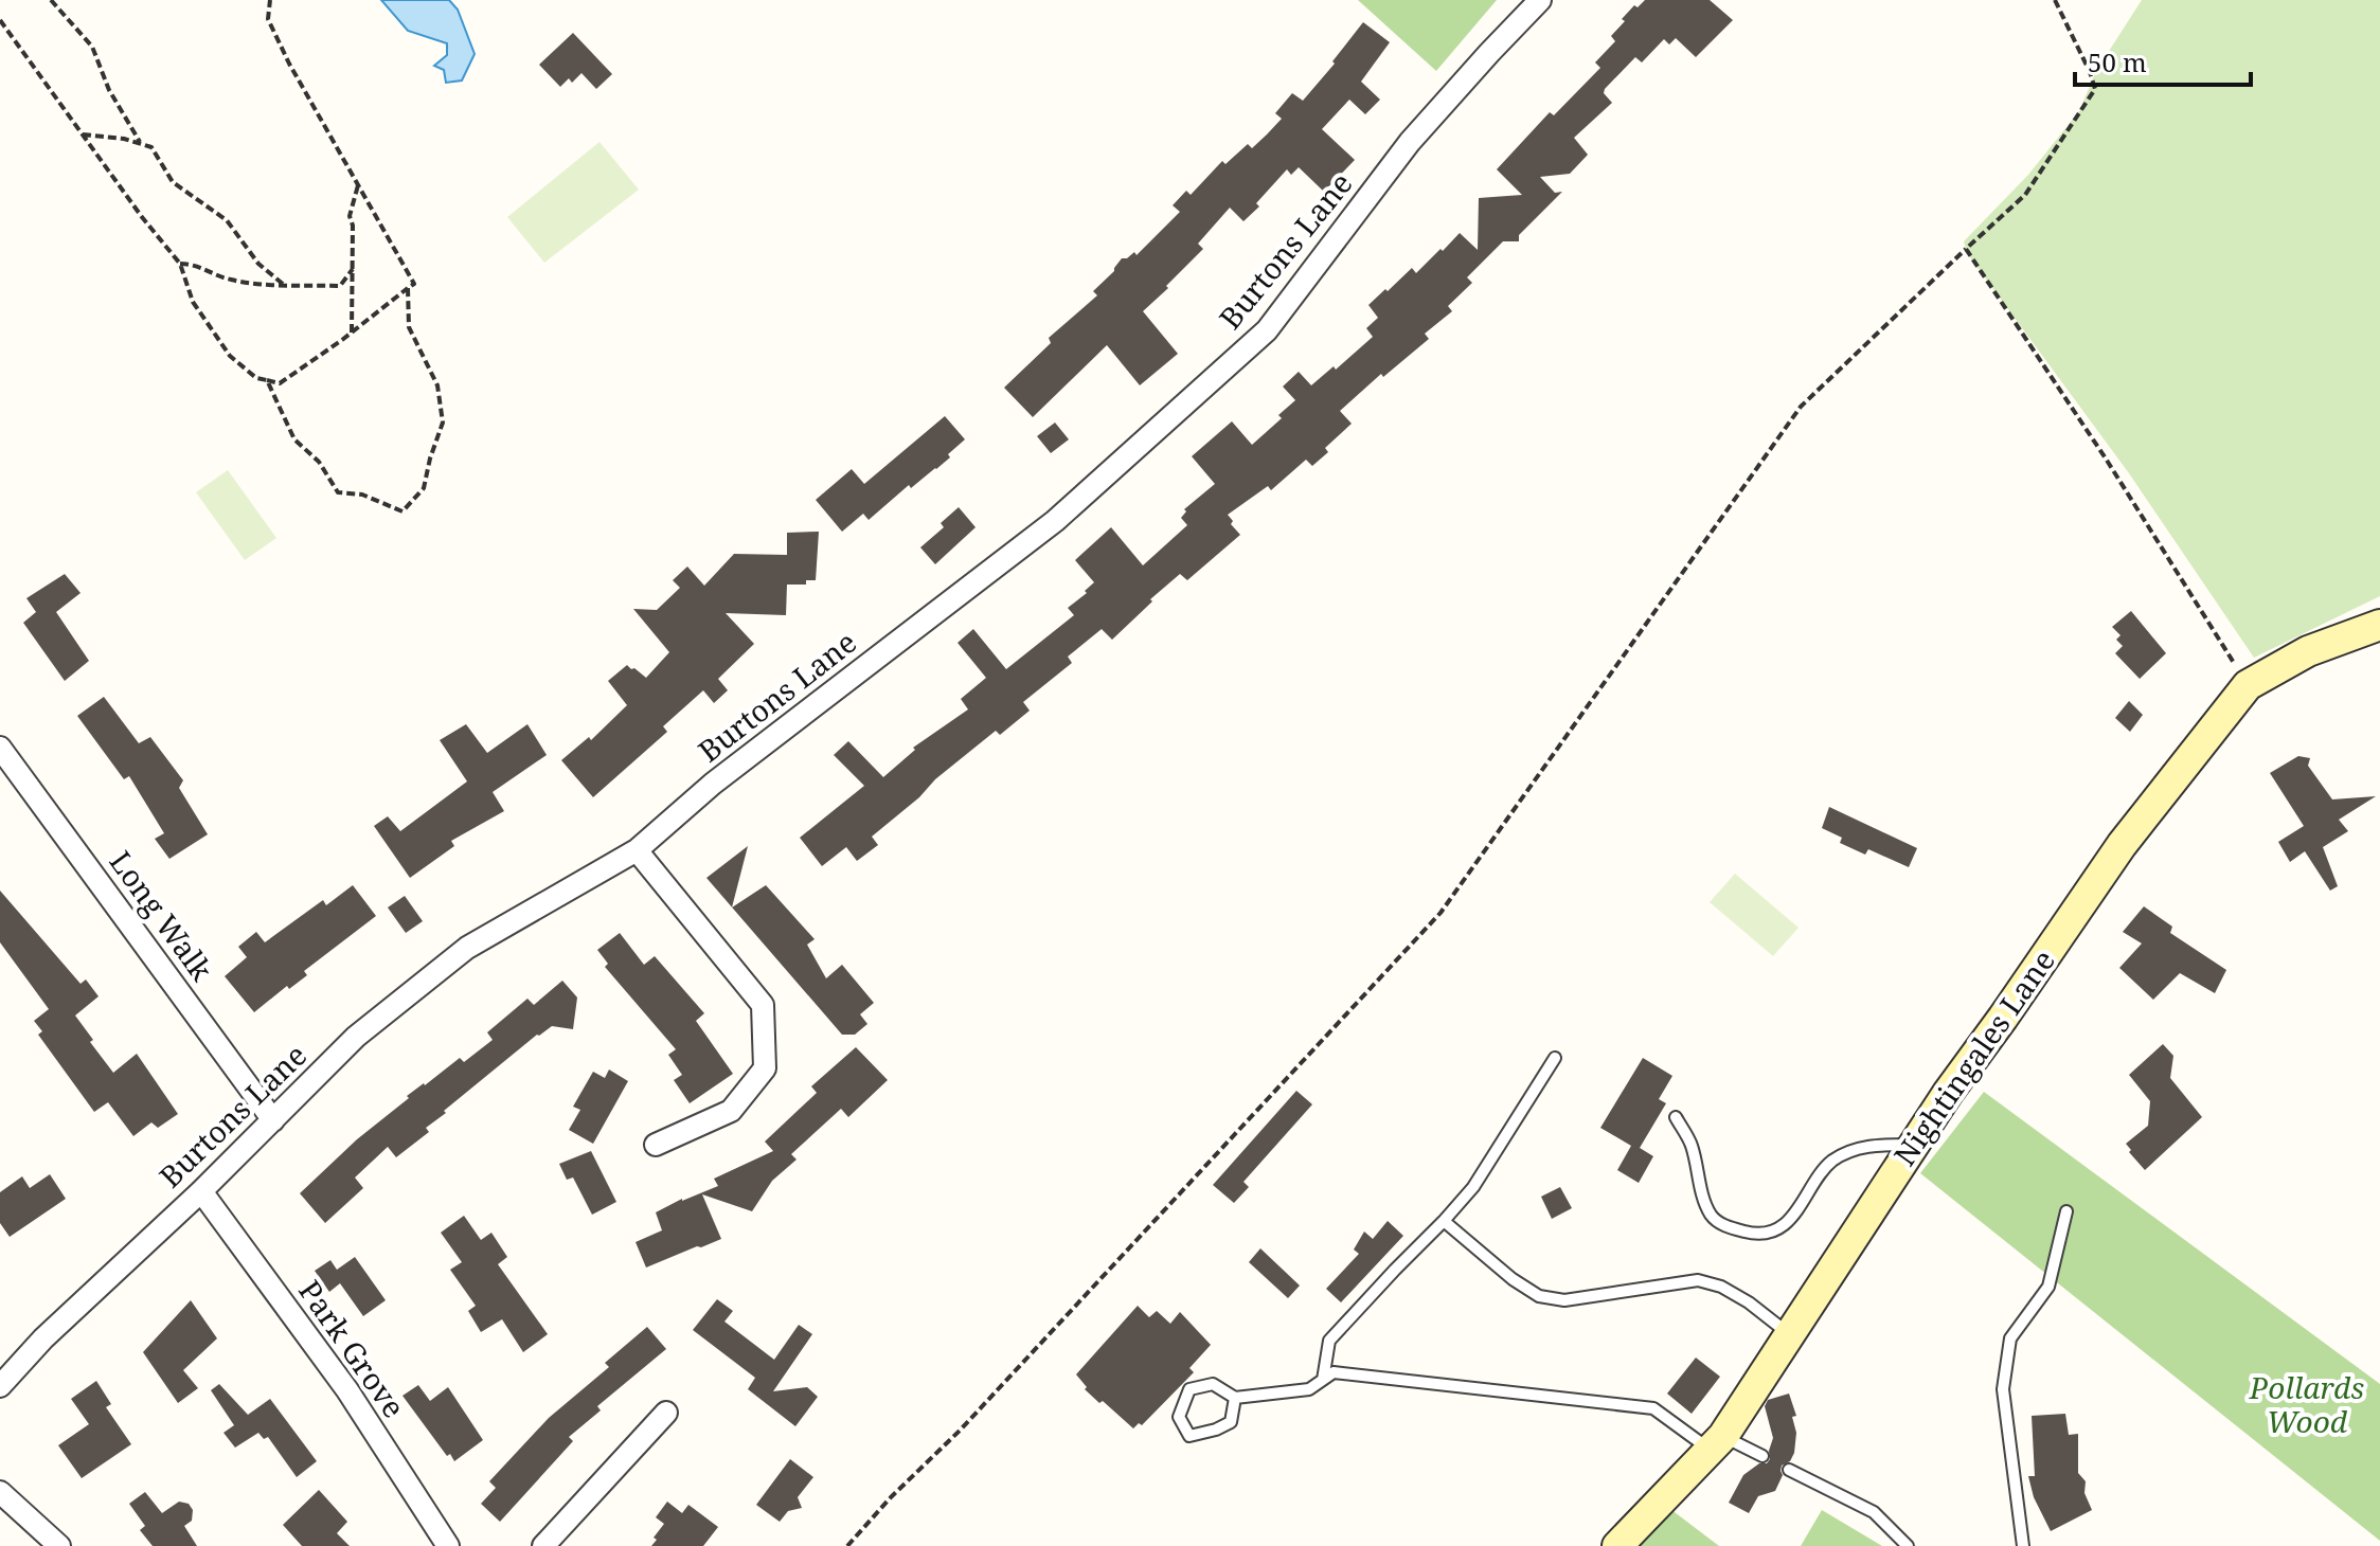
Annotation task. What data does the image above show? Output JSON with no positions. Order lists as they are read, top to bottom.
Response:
{
  "streets": {
    "main road": ["Nightingales Lane"],
    "street": ["Burtons Lane", "Long Walk", "Park Grove"]
  },
  "crossings": [
    ["Burtons Lane", "Long Walk"],
    ["Burtons Lane", "Park Grove"]
  ],
  "parks": ["Pollards Wood"],
  "scale_bar": "50 m"
}
